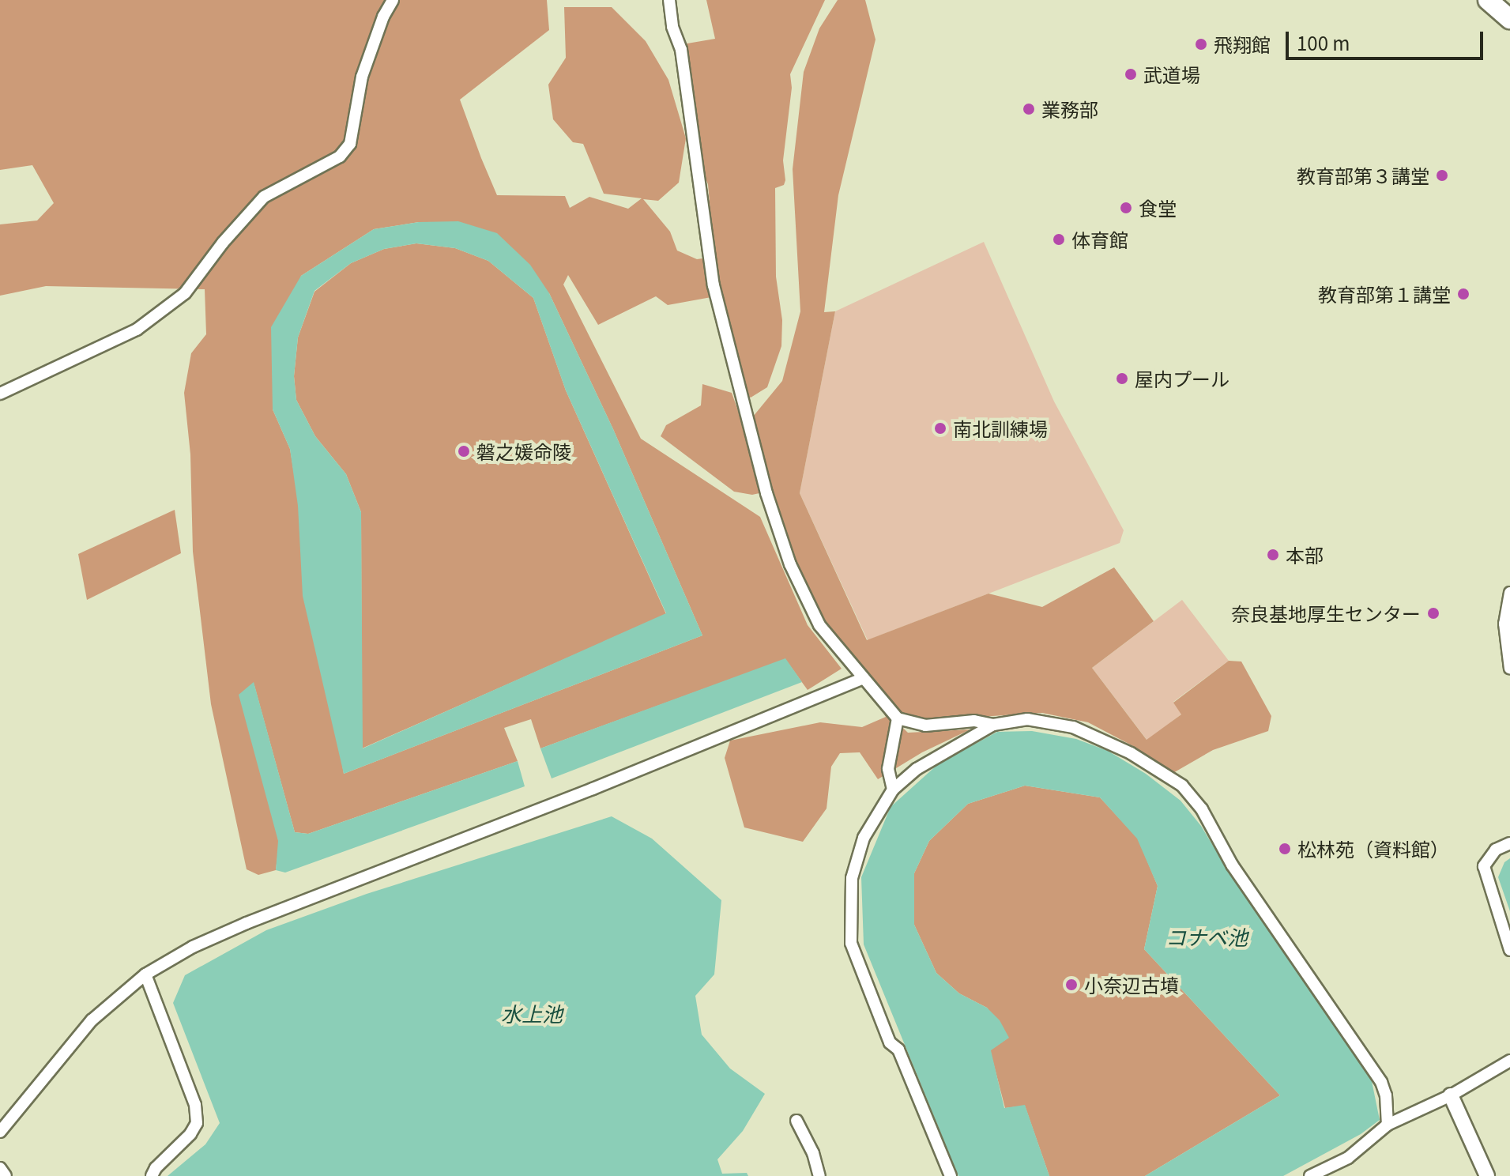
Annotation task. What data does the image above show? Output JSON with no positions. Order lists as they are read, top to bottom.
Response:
{
  "water": ["コナベ池", "水上池"],
  "places": [
    "飛翔館",
    "武道場",
    "業務部",
    "教育部第３講堂",
    "食堂",
    "体育館",
    "教育部第１講堂",
    "屋内プール",
    "南北訓練場",
    "磐之媛命陵",
    "本部",
    "奈良基地厚生センター",
    "松林苑（資料館）",
    "小奈辺古墳"
  ],
  "scale_bar": "100 m"
}
